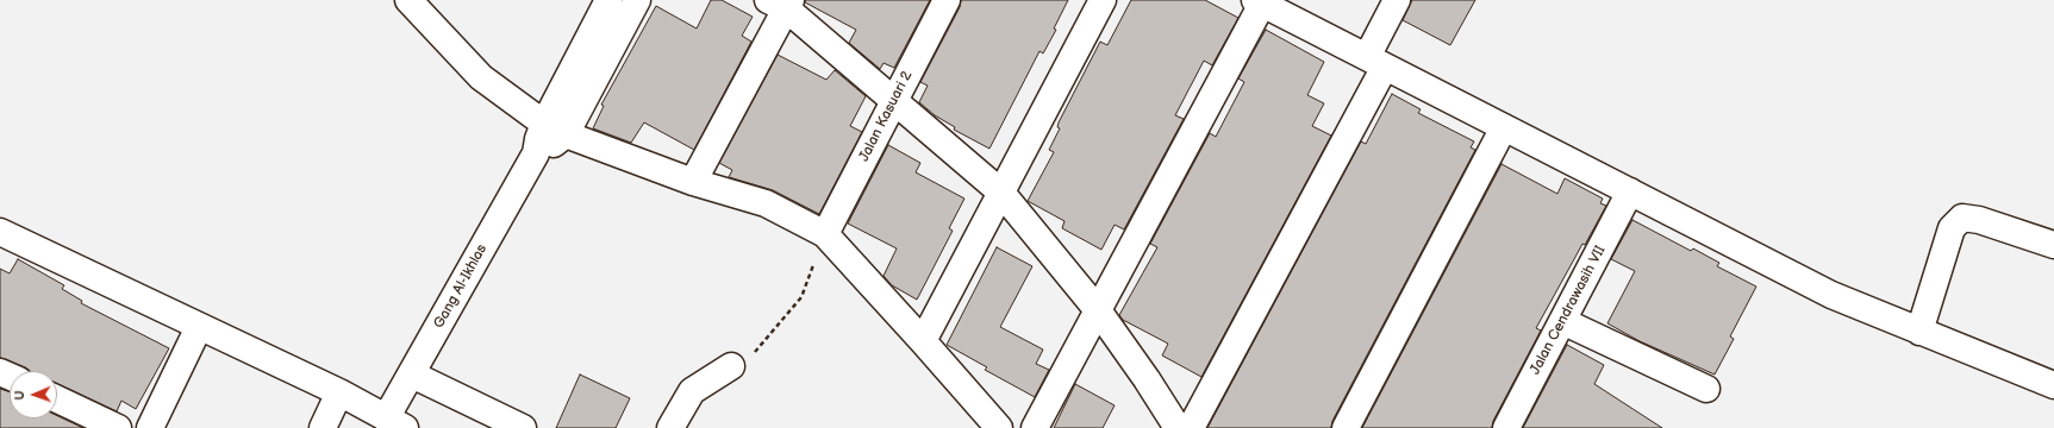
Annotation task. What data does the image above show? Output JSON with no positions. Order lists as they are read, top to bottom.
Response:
{
  "streets": {
    "street": ["Jalan Kasuari 2", "Gang Al-Ikhlas", "Jalan Cendrawasih VII"]
  },
  "north": "left"
}
